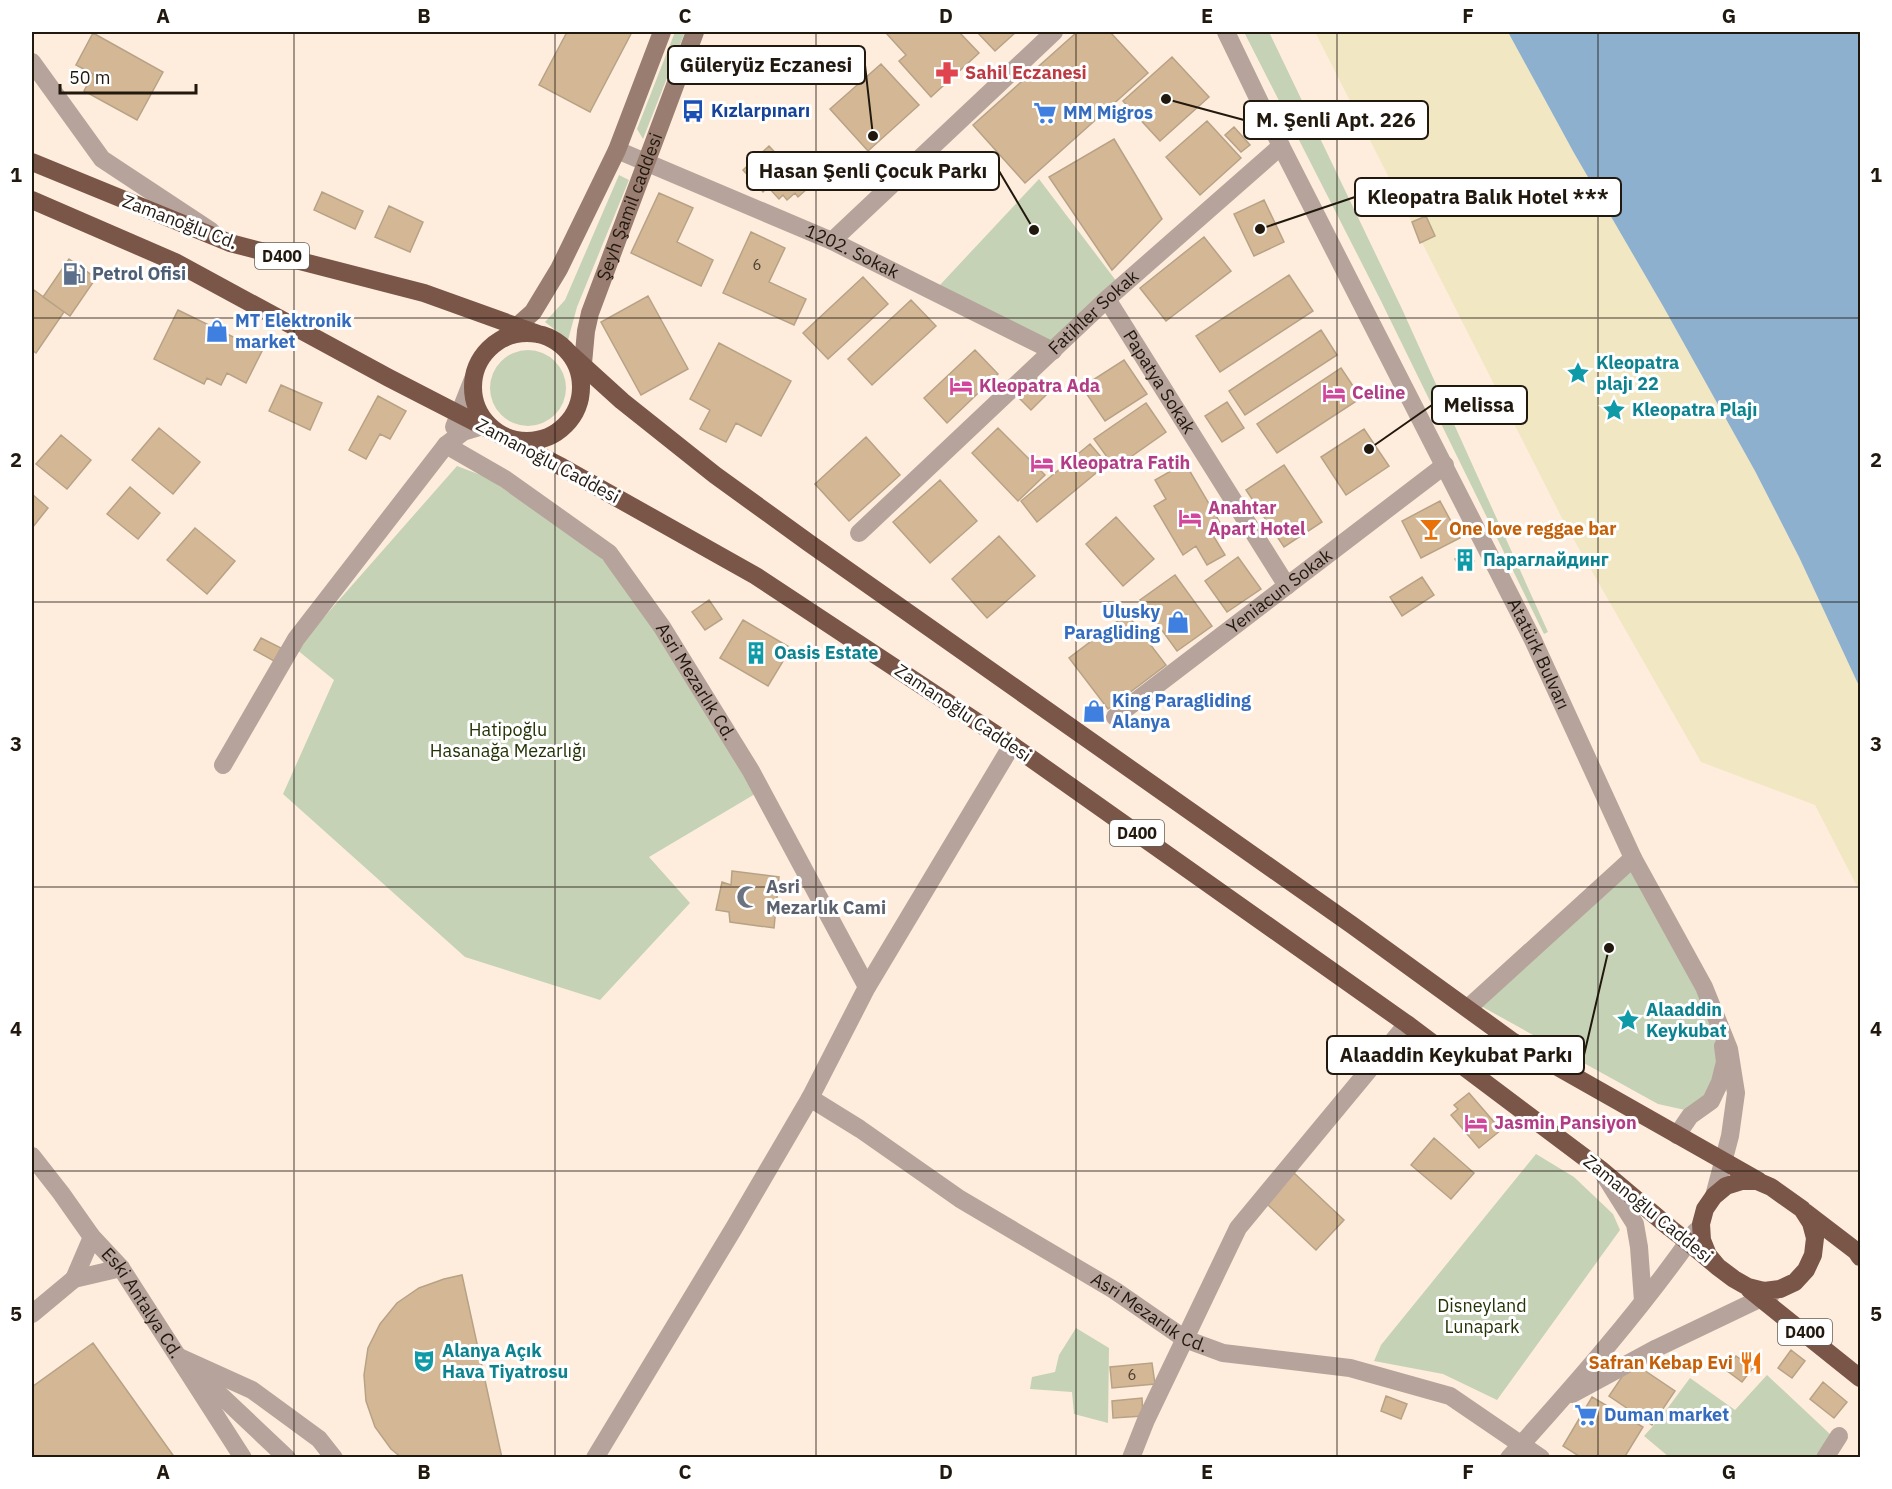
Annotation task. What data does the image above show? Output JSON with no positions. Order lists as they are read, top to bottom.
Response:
{
  "streets": {
    "highway": ["Zamanoğlu Cd.", "D400", "Zamanoğlu Caddesi"],
    "main road": ["Şeyh Şamil caddesi"],
    "street": [
      "1202. Sokak",
      "Fatihler Sokak",
      "Papatya Sokak",
      "Yeniacun Sokak",
      "Atatürk Bulvarı",
      "Asri Mezarlık Cd.",
      "Eski Antalya Cd."
    ]
  },
  "crossings": [
    ["Şeyh Şamil caddesi", "Zamanoğlu Cd."],
    ["Şeyh Şamil caddesi", "1202. Sokak"],
    ["Şeyh Şamil caddesi", "D400"],
    ["Şeyh Şamil caddesi", "Zamanoğlu Caddesi"],
    ["Zamanoğlu Cd.", "D400"],
    ["Zamanoğlu Cd.", "Zamanoğlu Caddesi"],
    ["1202. Sokak", "Fatihler Sokak"],
    ["D400", "Zamanoğlu Caddesi"],
    ["D400", "Atatürk Bulvarı"],
    ["Fatihler Sokak", "Papatya Sokak"],
    ["Fatihler Sokak", "Atatürk Bulvarı"],
    ["Papatya Sokak", "Yeniacun Sokak"],
    ["Zamanoğlu Caddesi", "Atatürk Bulvarı"],
    ["Yeniacun Sokak", "Atatürk Bulvarı"]
  ],
  "parks": ["Hatipoğlu Hasanağa Mezarlığı", "Disneyland Lunapark"],
  "places": {
    "pharmacy": ["Sahil Eczanesi"],
    "other": [
      "M. Şenli Apt. 226",
      "Güleryüz Eczanesi",
      "Kleopatra Balık Hotel ***",
      "Hasan Şenli Çocuk Parkı",
      "Melissa",
      "Alaaddin Keykubat Parkı"
    ],
    "bus stop": ["Kızlarpınarı"],
    "supermarket": ["MM Migros", "Duman market"],
    "fuel station": ["Petrol Ofisi"],
    "shop": ["MT Elektronik market", "Ulusky Paragliding", "King Paragliding Alanya"],
    "place": ["Kleopatra plajı 22", "Kleopatra Plajı", "Alaaddin Keykubat"],
    "hotel": [
      "Kleopatra Ada",
      "Celine",
      "Kleopatra Fatih",
      "Anahtar Apart Hotel",
      "Jasmin Pansiyon"
    ],
    "bar": ["One love reggae bar"],
    "building": ["Параглайдинг", "Oasis Estate"],
    "mosque": ["Asri Mezarlık Cami"],
    "theatre": ["Alanya Açık Hava Tiyatrosu"],
    "restaurant": ["Safran Kebap Evi"]
  },
  "house_numbers": ["6", "6"],
  "scale_bar": "50 m",
  "grid": {
    "columns": [
      "A",
      "B",
      "C",
      "D",
      "E",
      "F",
      "G"
    ],
    "rows": [
      "1",
      "2",
      "3",
      "4",
      "5"
    ]
  }
}
